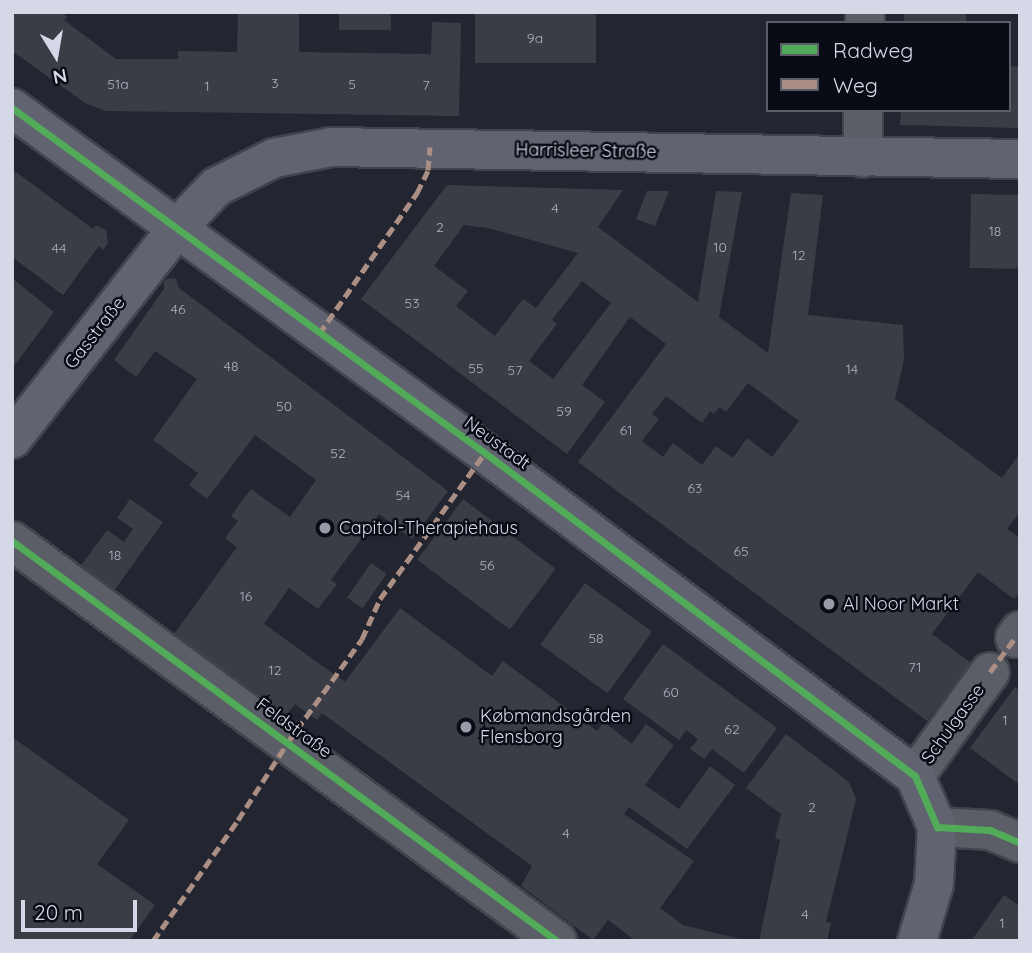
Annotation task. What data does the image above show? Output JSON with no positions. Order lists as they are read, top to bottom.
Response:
{
  "streets": {
    "street": [
      "Harrisleer Straße",
      "Gasstraße",
      "Neustadt",
      "Schulgasse",
      "Feldstraße"
    ]
  },
  "crossings": [
    ["Harrisleer Straße", "Gasstraße"],
    ["Harrisleer Straße", "Neustadt"],
    ["Gasstraße", "Neustadt"],
    ["Neustadt", "Schulgasse"]
  ],
  "places": ["Capitol-Therapiehaus", "Al Noor Markt", "Købmandsgården Flensborg"],
  "house_numbers": [
    "9a",
    "3",
    "51a",
    "5",
    "7",
    "1",
    "4",
    "2",
    "18",
    "10",
    "44",
    "12",
    "53",
    "46",
    "48",
    "55",
    "14",
    "57",
    "50",
    "59",
    "61",
    "52",
    "63",
    "54",
    "65",
    "18",
    "56",
    "16",
    "58",
    "71",
    "12",
    "60",
    "1",
    "62",
    "2",
    "4",
    "4",
    "1"
  ],
  "legend": ["Radweg", "Weg"],
  "scale_bar": "20 m",
  "north": "bottom"
}
